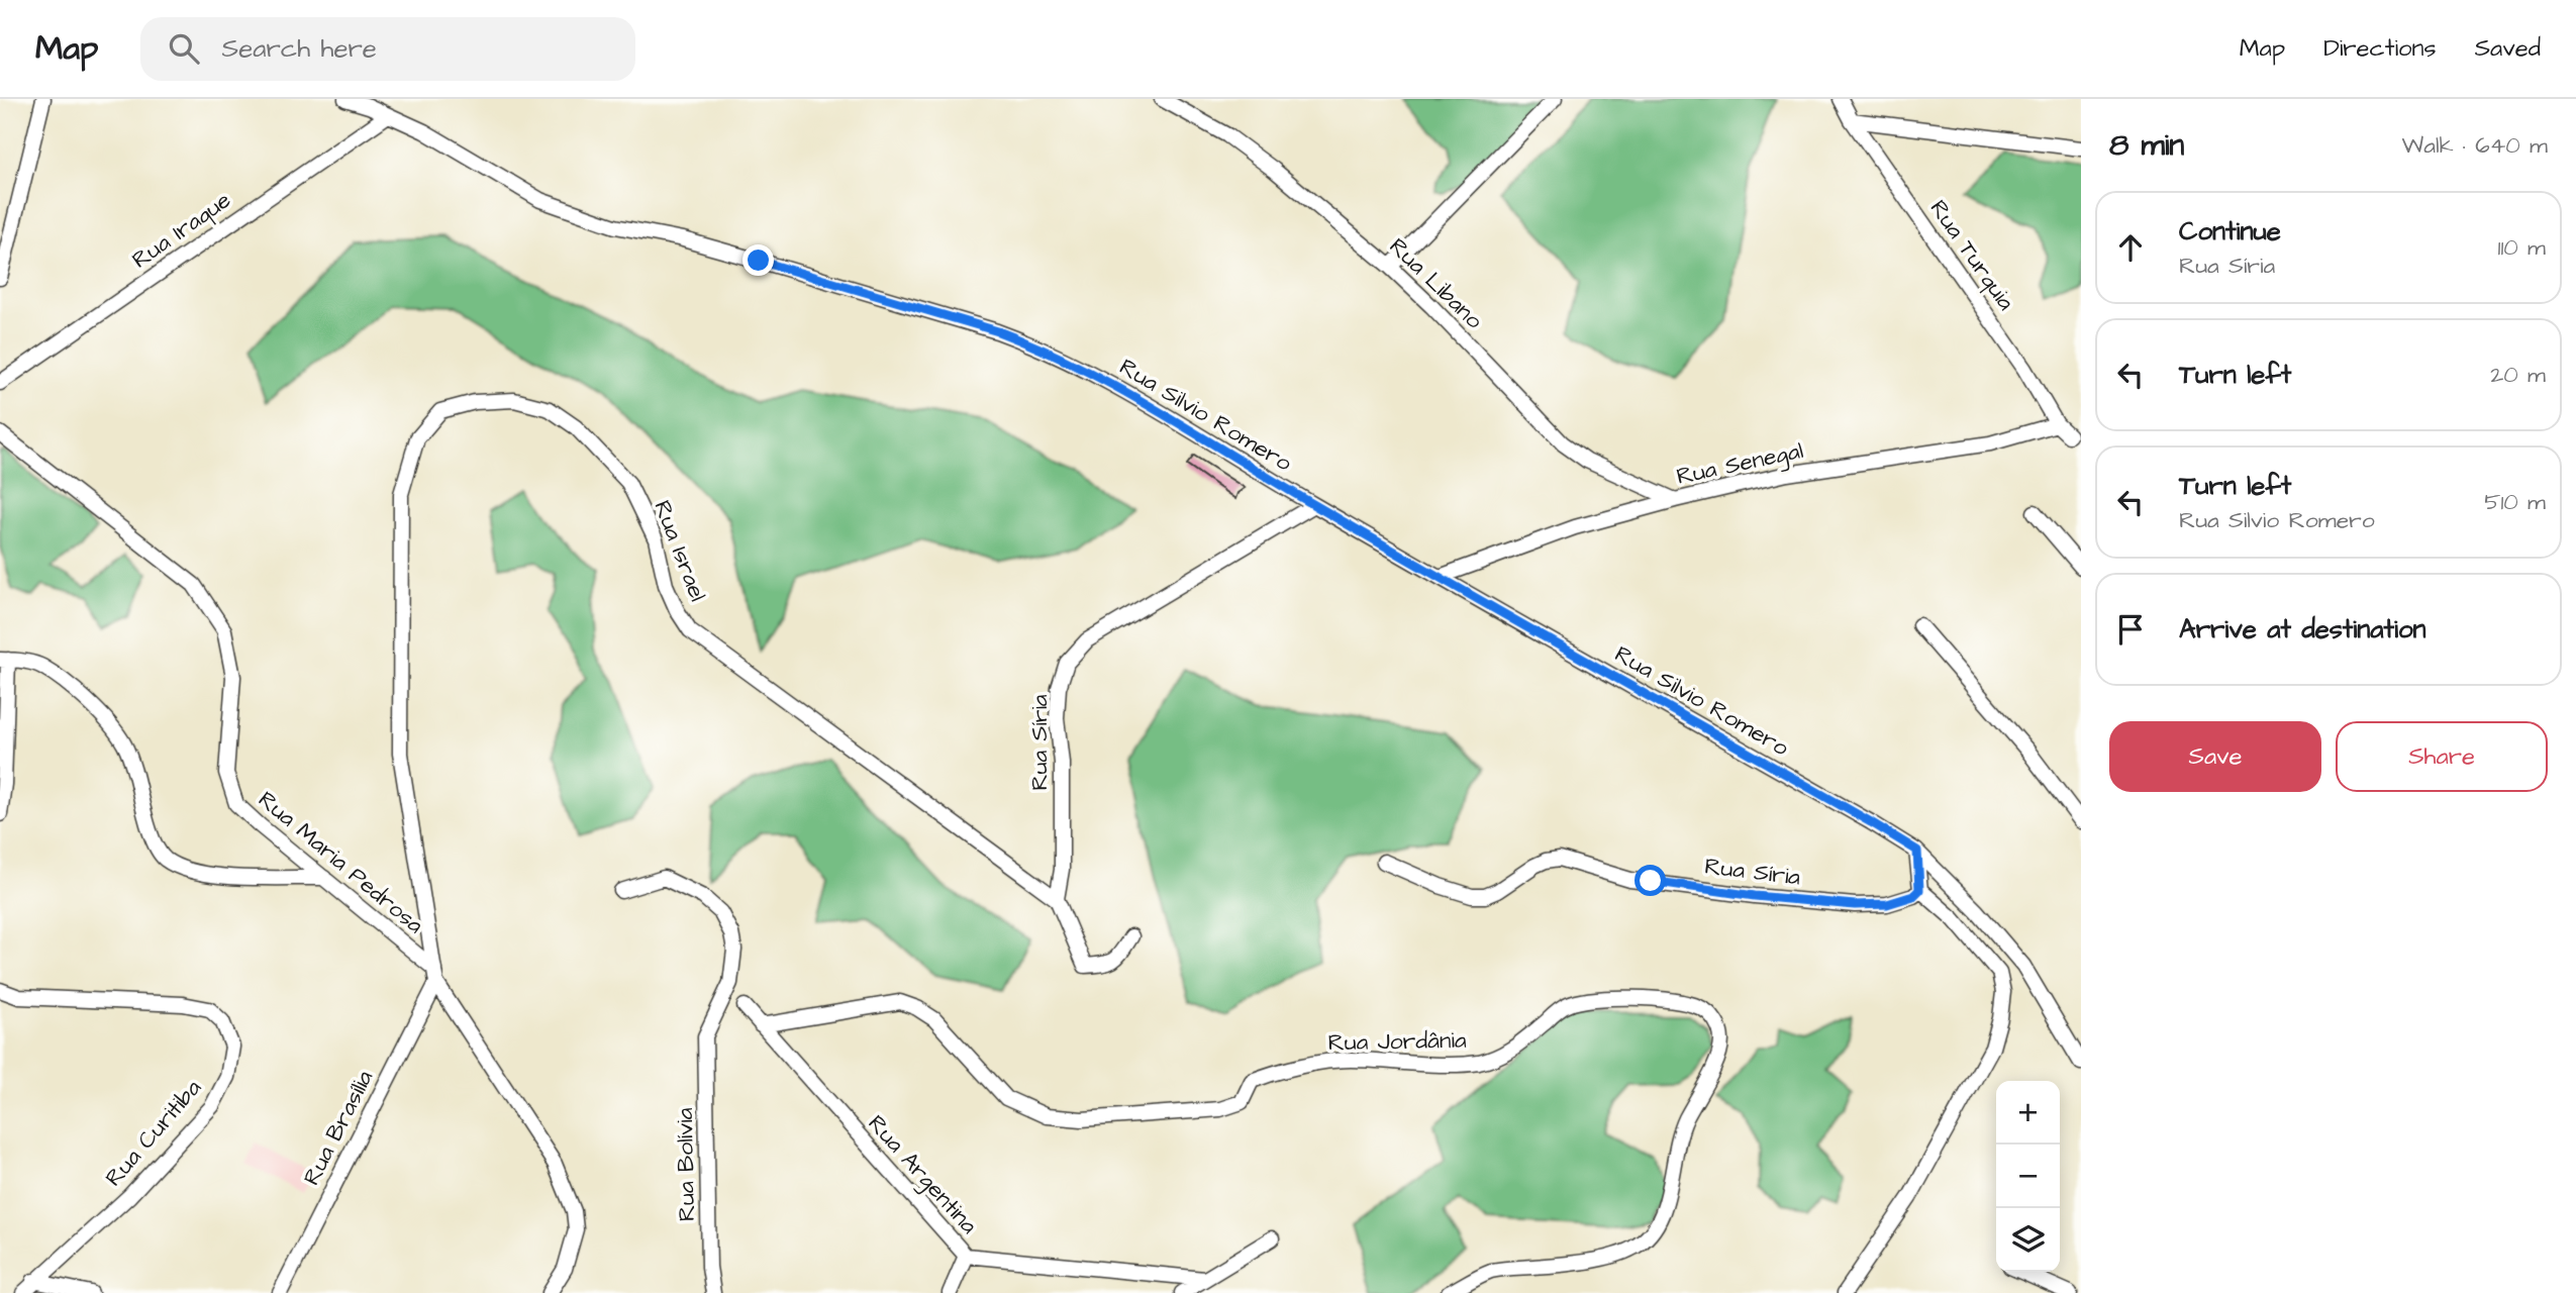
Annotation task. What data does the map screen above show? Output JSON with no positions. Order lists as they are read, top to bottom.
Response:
{
  "streets": {
    "street": [
      "Rua Iraque",
      "Rua Turquia",
      "Rua Libano",
      "Rua Silvio Romero",
      "Rua Senegal",
      "Rua Israel",
      "Rua Síria",
      "Rua Maria Pedrosa",
      "Rua Jordânia",
      "Rua Brasília",
      "Rua Curitiba",
      "Rua Bolívia",
      "Rua Argentina"
    ]
  },
  "crossings": [
    ["Rua Iraque", "Rua Silvio Romero"],
    ["Rua Turquia", "Rua Senegal"],
    ["Rua Libano", "Rua Senegal"],
    ["Rua Silvio Romero", "Rua Senegal"],
    ["Rua Silvio Romero", "Rua Síria"],
    ["Rua Israel", "Rua Síria"],
    ["Rua Israel", "Rua Maria Pedrosa"],
    ["Rua Israel", "Rua Brasília"],
    ["Rua Maria Pedrosa", "Rua Brasília"],
    ["Rua Jordânia", "Rua Argentina"]
  ],
  "page": {
    "header": "Map",
    "search": "Search here",
    "nav": ["Map", "Directions", "Saved"],
    "heading": ["8 min", "Walk · 640 m"],
    "list": [
      ["Continue", "Rua Síria", "110 m"],
      ["Turn left", "20 m"],
      ["Turn left", "Rua Silvio Romero", "510 m"],
      "Arrive at destination"
    ],
    "buttons": ["Save", "Share"],
    "map_buttons": ["+", "−"]
  }
}
